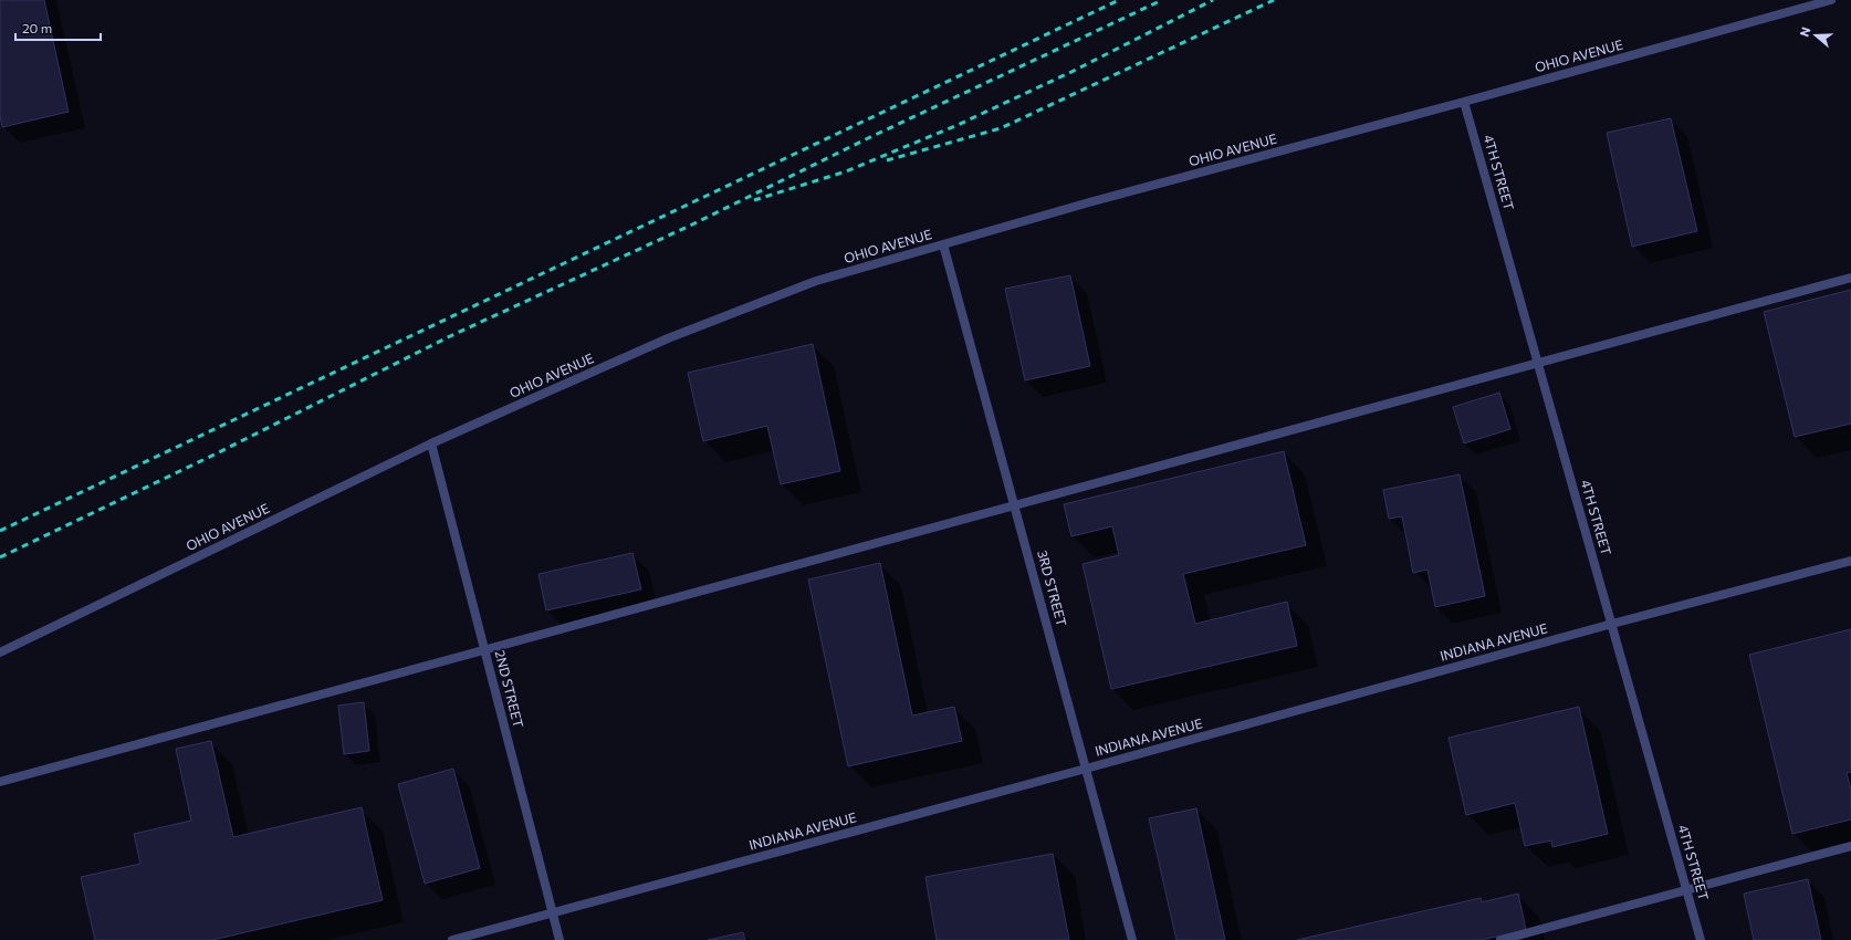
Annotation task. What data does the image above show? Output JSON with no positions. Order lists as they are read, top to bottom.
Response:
{
  "streets": {
    "street": [
      "OHIO AVENUE",
      "4TH STREET",
      "3RD STREET",
      "INDIANA AVENUE",
      "2ND STREET"
    ]
  },
  "crossings": [
    ["OHIO AVENUE", "4TH STREET"],
    ["OHIO AVENUE", "3RD STREET"],
    ["OHIO AVENUE", "2ND STREET"],
    ["4TH STREET", "INDIANA AVENUE"],
    ["3RD STREET", "INDIANA AVENUE"],
    ["INDIANA AVENUE", "2ND STREET"]
  ],
  "scale_bar": "20 m",
  "north": "left"
}
